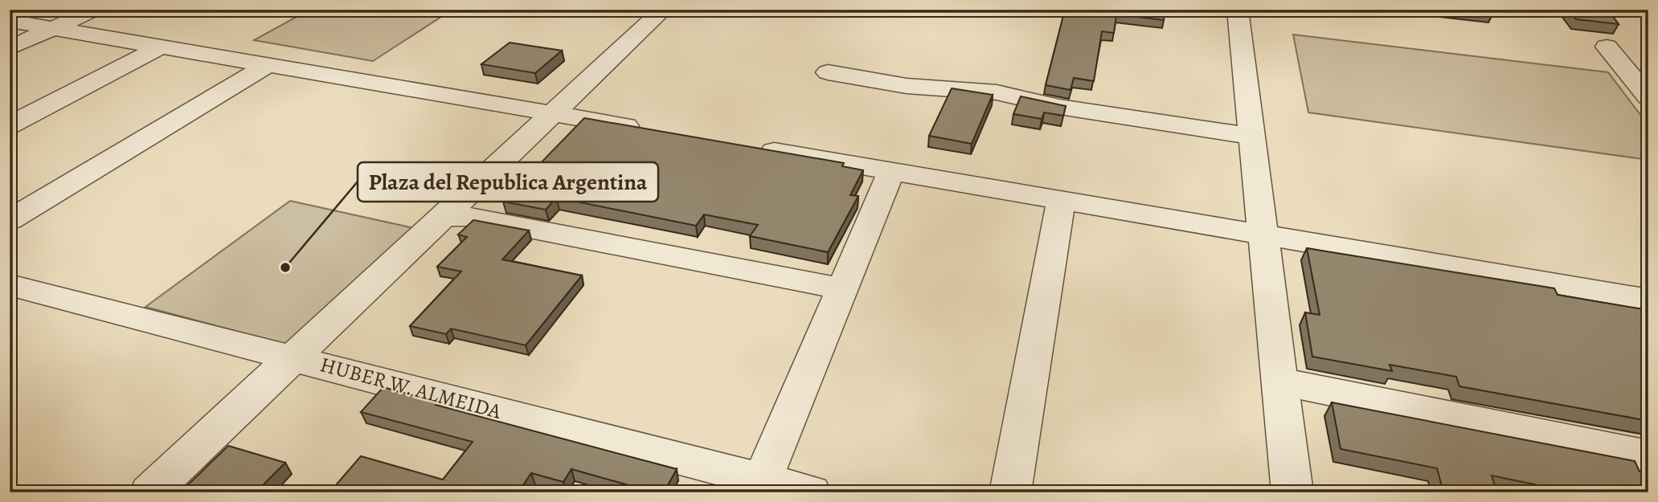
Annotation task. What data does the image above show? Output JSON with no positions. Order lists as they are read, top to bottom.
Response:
{
  "streets": {
    "street": ["HUBER W. ALMEIDA"]
  },
  "places": ["Plaza del Republica Argentina"]
}
